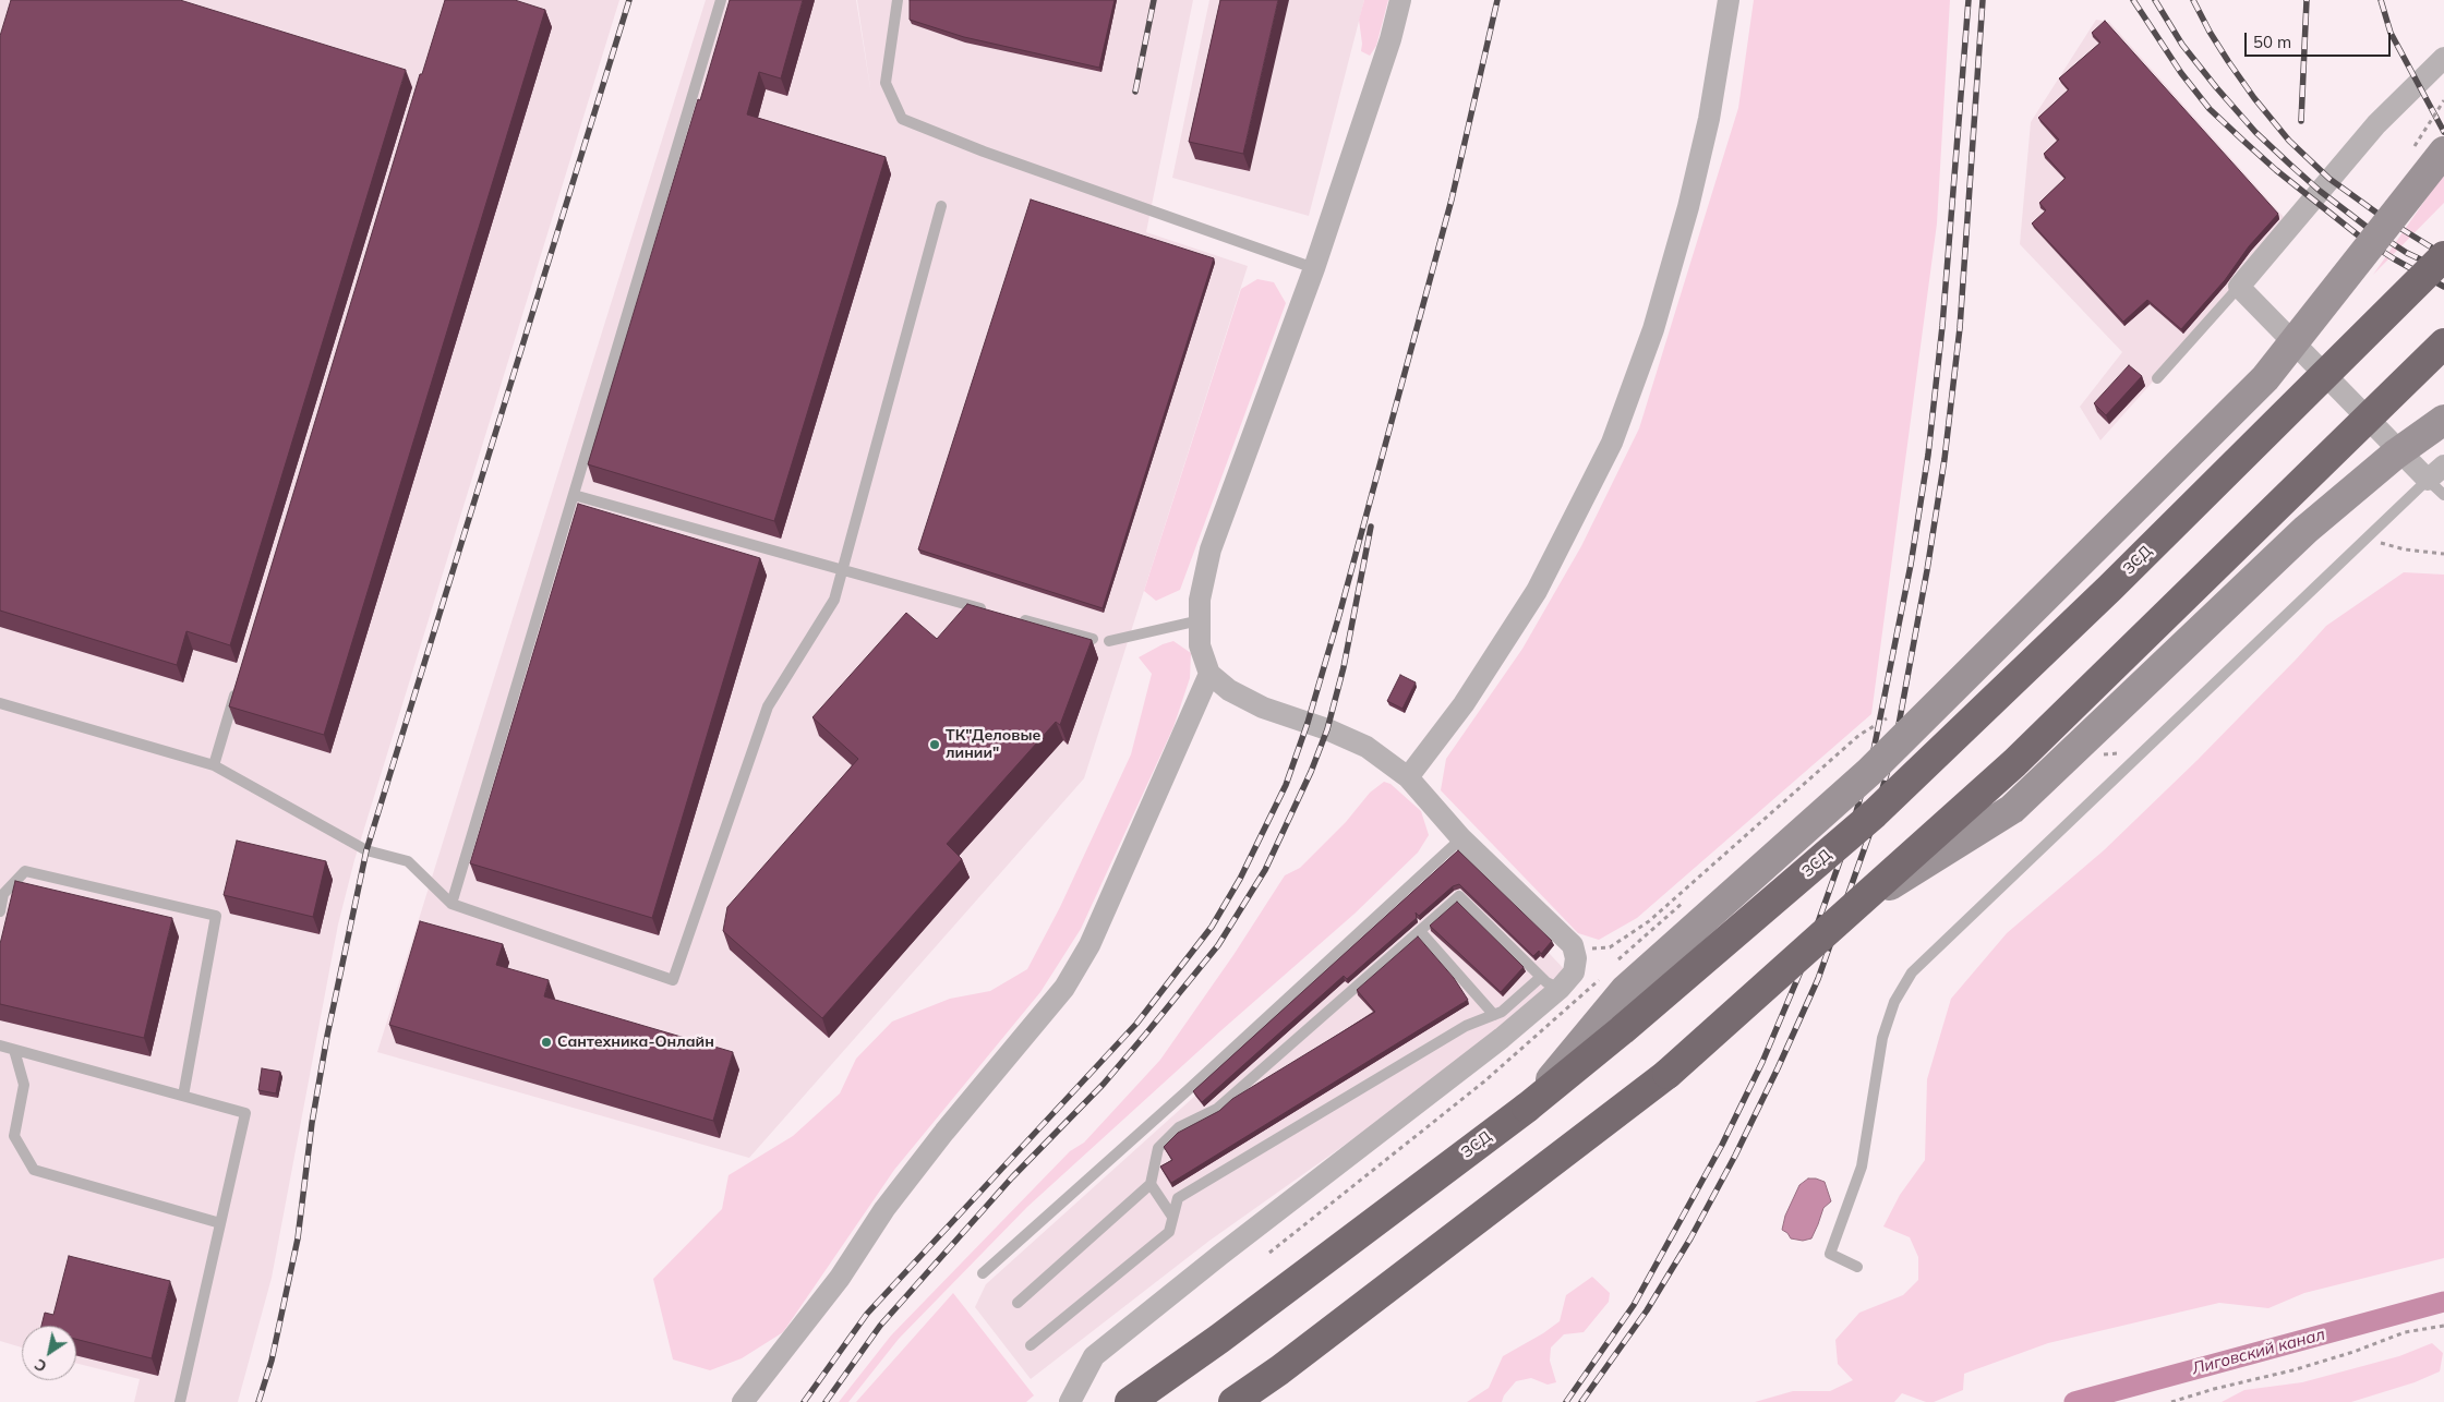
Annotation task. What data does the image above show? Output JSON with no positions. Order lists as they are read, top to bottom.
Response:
{
  "streets": {
    "highway": ["ЗСД"]
  },
  "water": ["Лиговский канал"],
  "places": ["ТК\"Деловые линии\"", "Сантехника-Онлайн"],
  "scale_bar": "50 m",
  "north": "bottom left"
}
